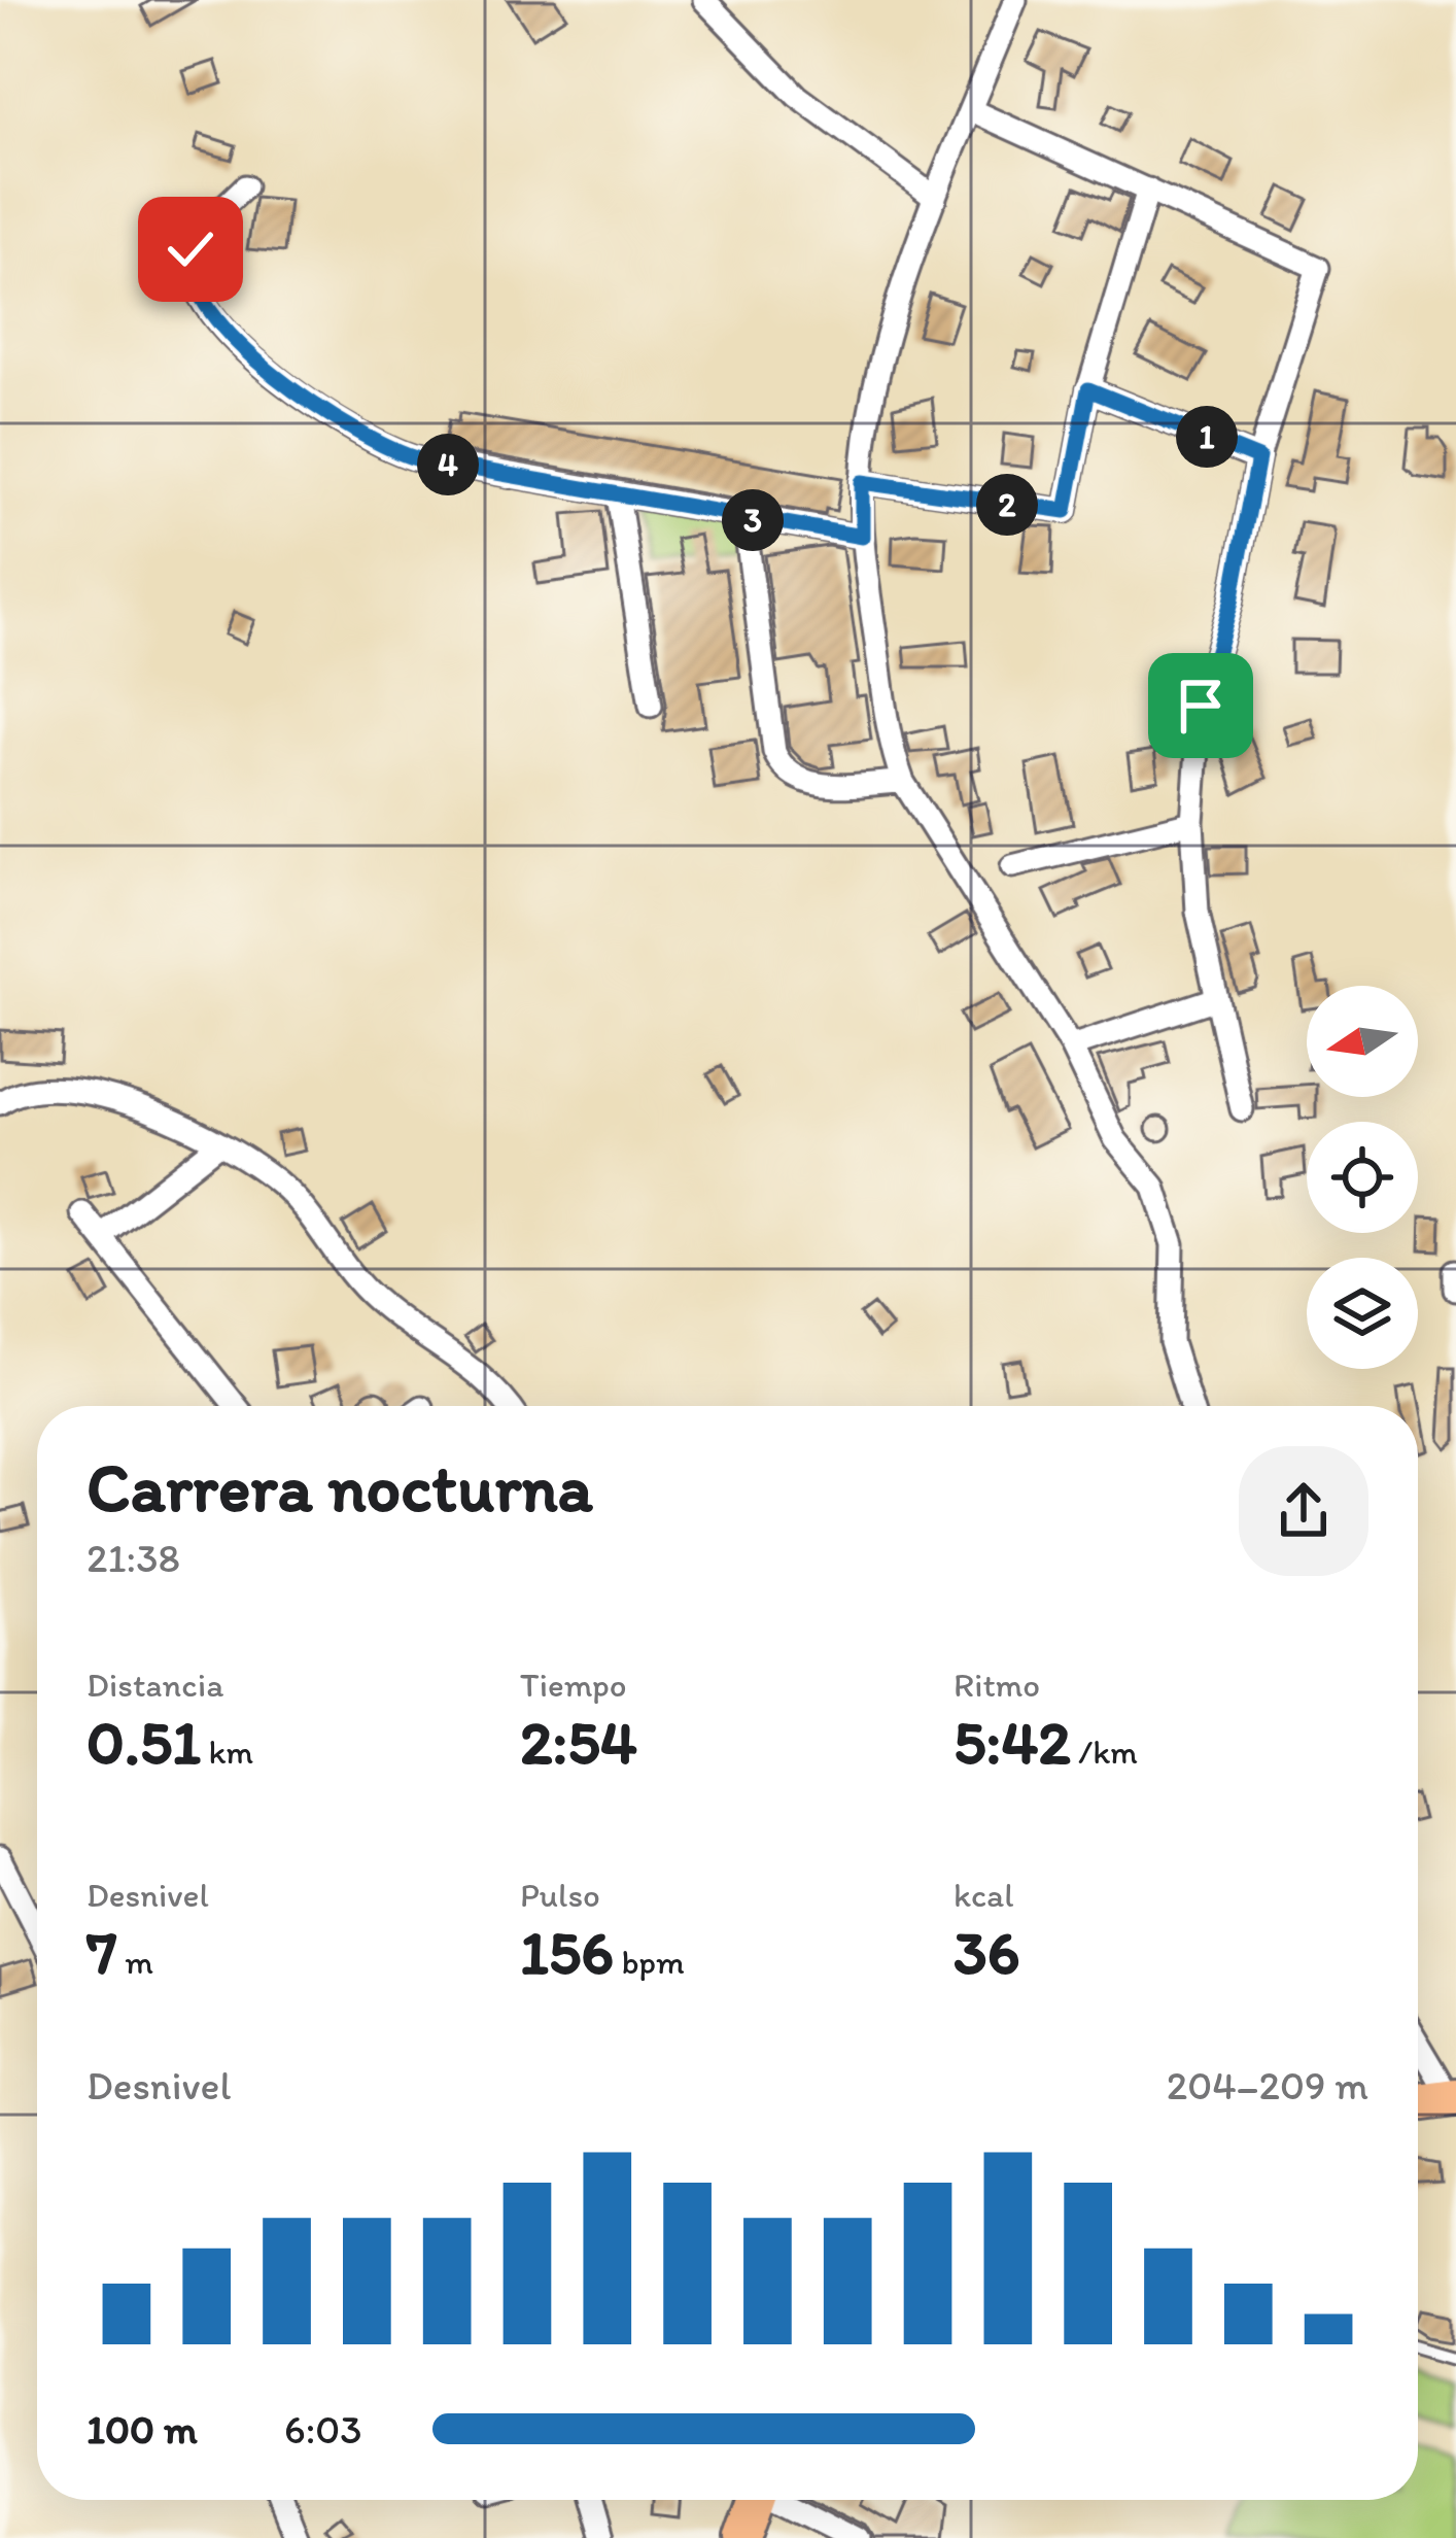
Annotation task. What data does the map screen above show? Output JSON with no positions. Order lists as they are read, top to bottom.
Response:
{
  "north": "left",
  "page": {
    "pins": [
      "1",
      "4",
      "2",
      "3"
    ],
    "heading": ["Carrera nocturna", "21:38"],
    "stats": [
      ["Distancia", "0.51 km"],
      ["Tiempo", "2:54"],
      ["Ritmo", "5:42 /km"],
      ["Desnivel", "7 m"],
      ["Pulso", "156 bpm"],
      ["kcal", "36"]
    ],
    "chart": ["Desnivel", "204–209 m"],
    "list": [
      {
        "name": "100 m",
        "note": "6:03"
      }
    ]
  }
}
